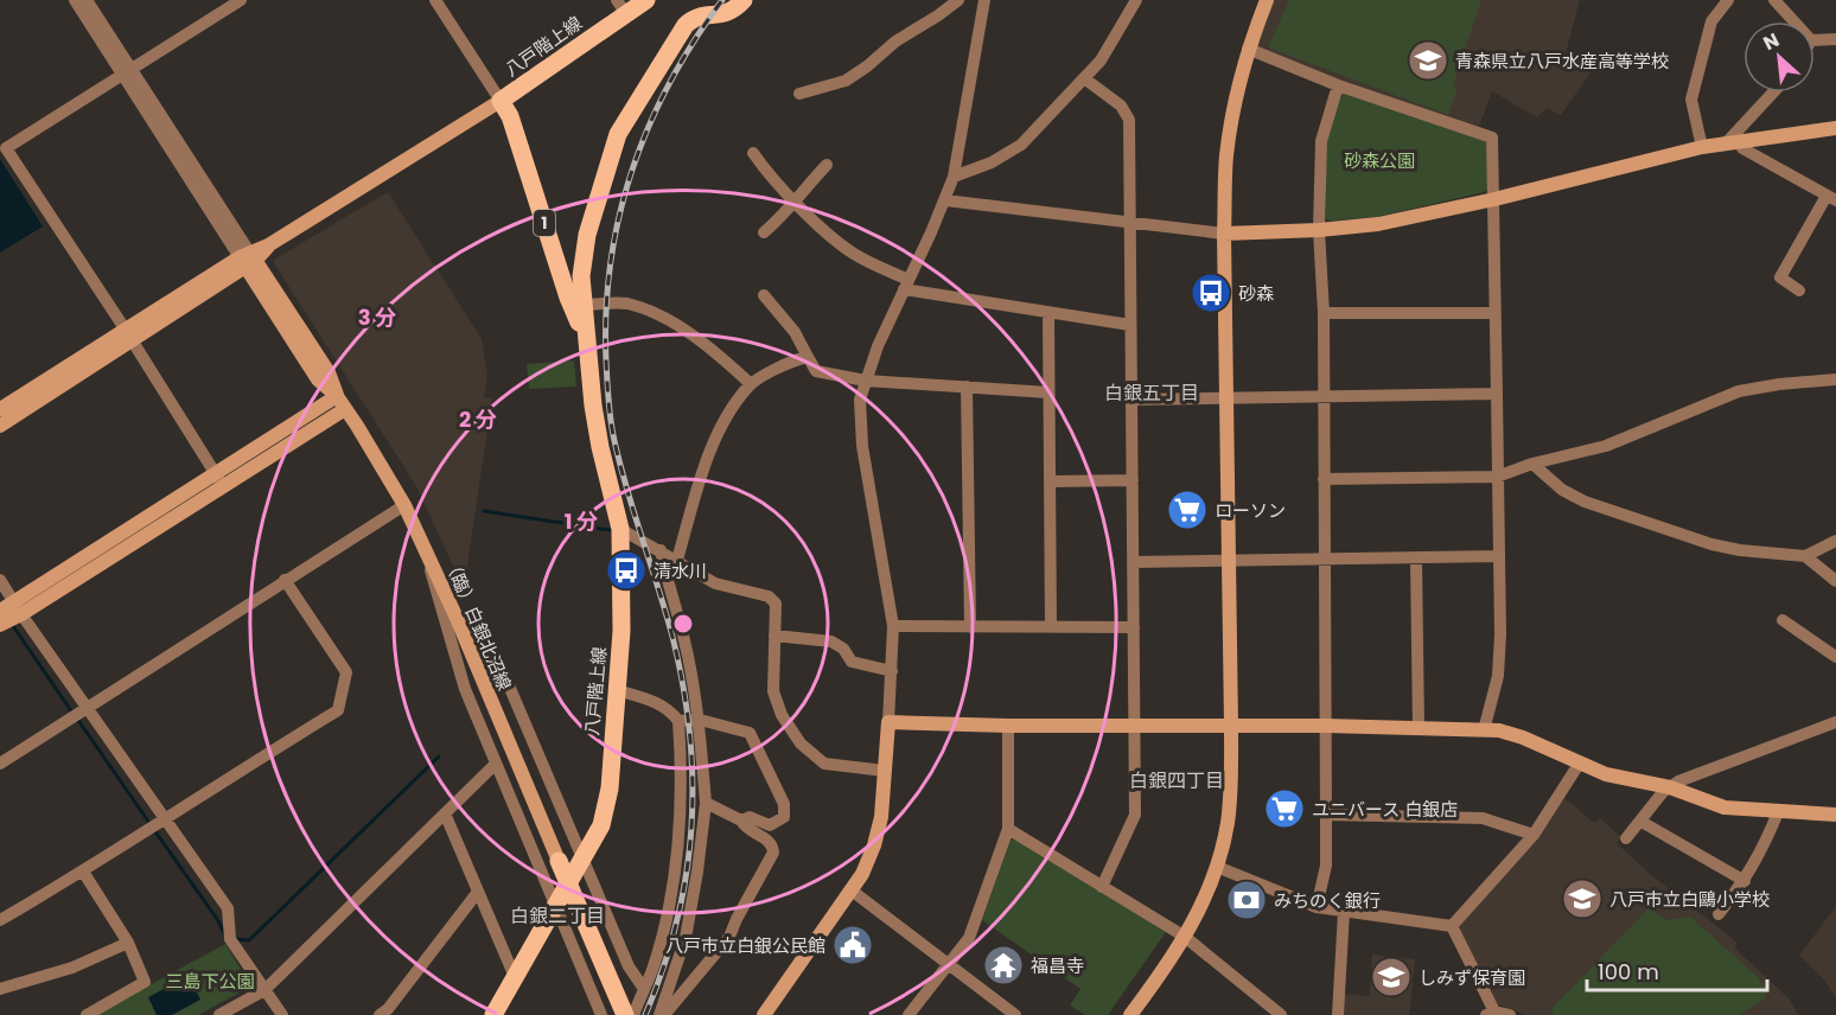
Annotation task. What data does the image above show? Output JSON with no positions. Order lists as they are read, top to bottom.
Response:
{
  "streets": {
    "main road": ["八戸階上線", "1"],
    "street": ["（臨）白銀北沼線"]
  },
  "districts": ["白銀五丁目", "白銀四丁目", "白銀二丁目"],
  "parks": ["砂森公園", "三島下公園"],
  "places": {
    "school or university": ["青森県立八戸水産高等学校", "八戸市立白鷗小学校", "しみず保育園"],
    "bus stop": ["砂森", "清水川"],
    "supermarket": ["ローソン", "ユニバース 白銀店"],
    "bank": ["みちのく銀行"],
    "public building": ["八戸市立白銀公民館"],
    "temple": ["福昌寺"]
  },
  "scale_bar": "100 m",
  "north": "top left",
  "rings": ["3 分", "2 分", "1 分"]
}
